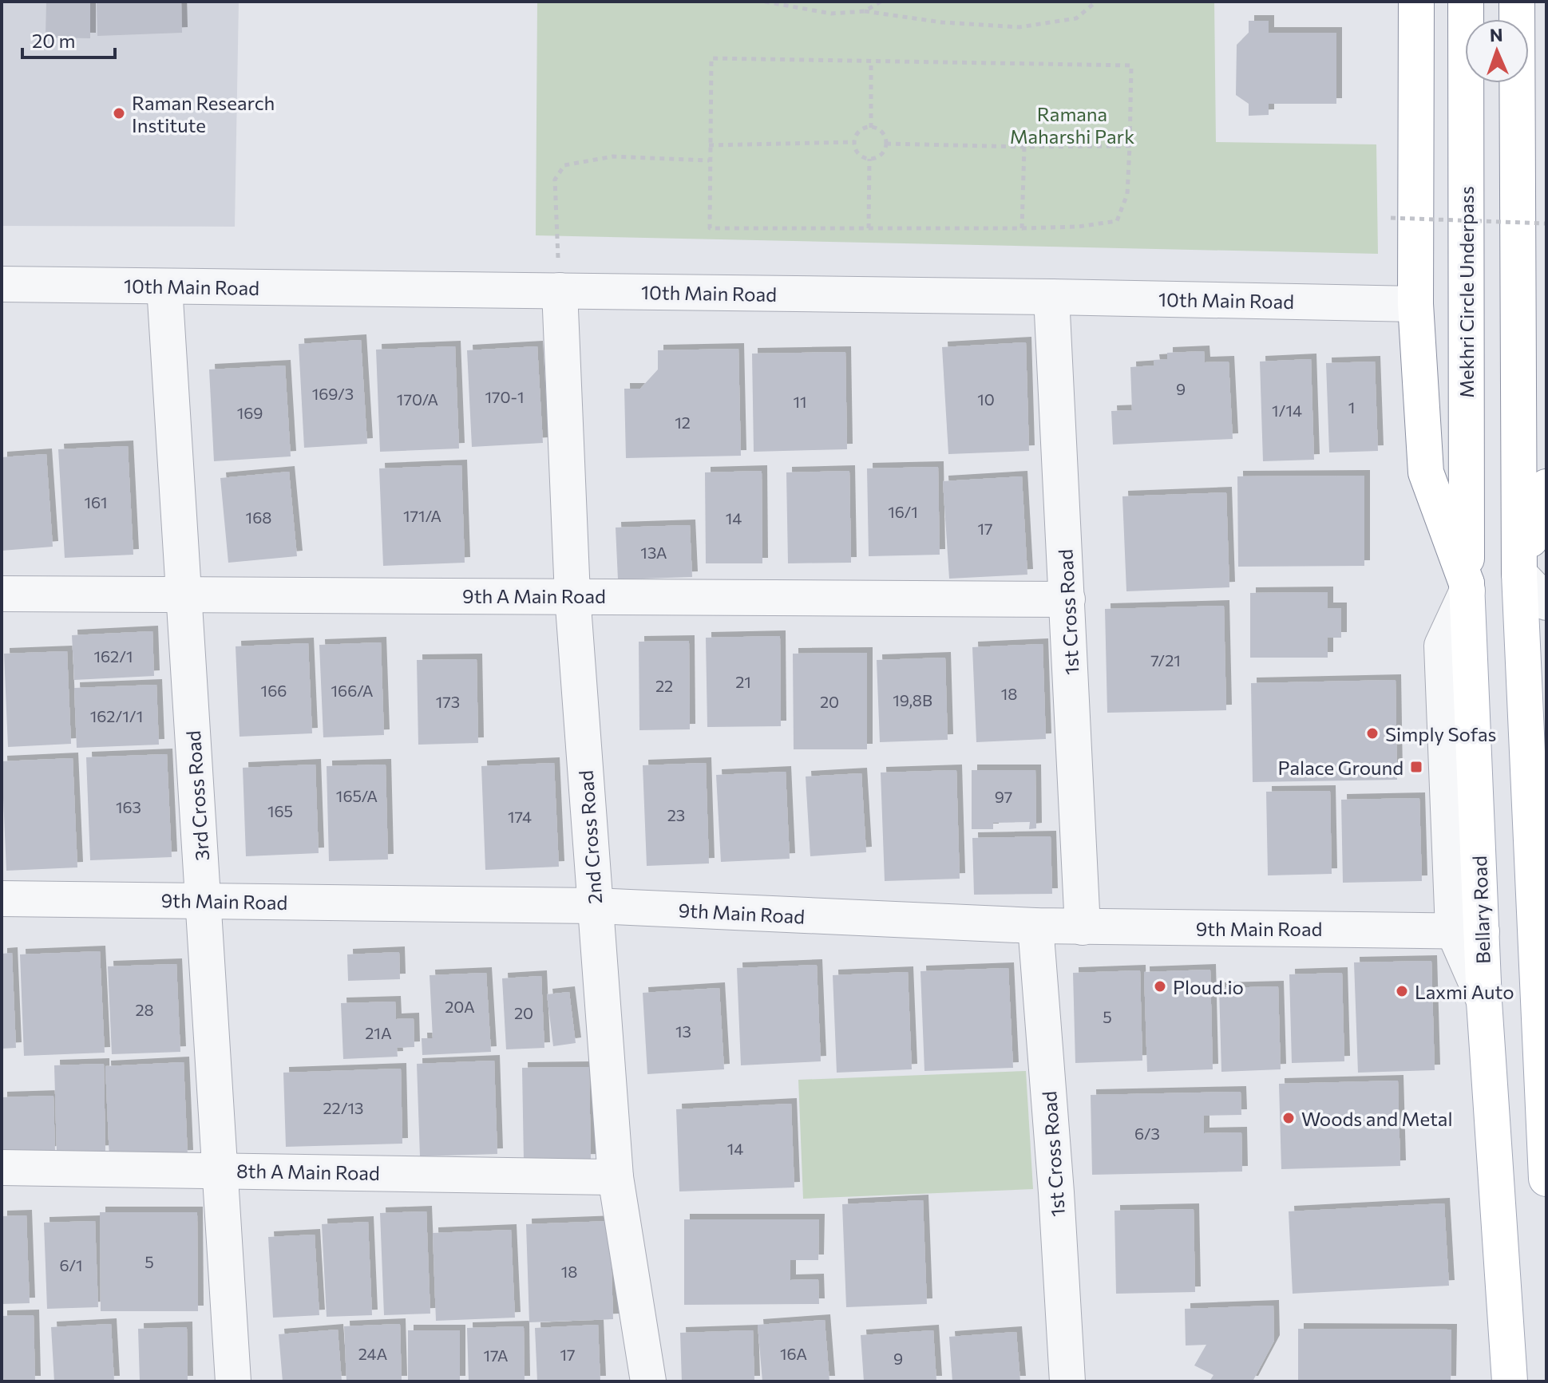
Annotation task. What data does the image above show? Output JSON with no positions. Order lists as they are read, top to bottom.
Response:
{
  "streets": {
    "main road": ["Mekhri Circle Underpass", "Bellary Road"],
    "street": [
      "10th Main Road",
      "9th A Main Road",
      "1st Cross Road",
      "3rd Cross Road",
      "2nd Cross Road",
      "9th Main Road",
      "8th A Main Road"
    ]
  },
  "crossings": [
    ["10th Main Road", "1st Cross Road"],
    ["10th Main Road", "3rd Cross Road"],
    ["10th Main Road", "2nd Cross Road"],
    ["Mekhri Circle Underpass", "Bellary Road"],
    ["9th A Main Road", "1st Cross Road"],
    ["9th A Main Road", "3rd Cross Road"],
    ["9th A Main Road", "2nd Cross Road"],
    ["1st Cross Road", "9th Main Road"],
    ["3rd Cross Road", "9th Main Road"],
    ["3rd Cross Road", "8th A Main Road"],
    ["2nd Cross Road", "9th Main Road"],
    ["2nd Cross Road", "8th A Main Road"],
    ["9th Main Road", "Bellary Road"]
  ],
  "parks": ["Ramana Maharshi Park"],
  "places": {
    "other": [
      "Raman Research Institute",
      "Simply Sofas",
      "Ploud.io",
      "Laxmi Auto",
      "Woods and Metal"
    ],
    "transit": ["Palace Ground"]
  },
  "house_numbers": [
    "9",
    "169/3",
    "170-1",
    "170/A",
    "10",
    "11",
    "1",
    "1/14",
    "169",
    "12",
    "161",
    "16/1",
    "171/A",
    "168",
    "14",
    "17",
    "13A",
    "162/1",
    "7/21",
    "21",
    "22",
    "166",
    "166/A",
    "18",
    "19,8B",
    "173",
    "20",
    "162/1/1",
    "165/A",
    "97",
    "163",
    "165",
    "23",
    "174",
    "20A",
    "28",
    "20",
    "5",
    "13",
    "21A",
    "22/13",
    "6/3",
    "14",
    "5",
    "6/1",
    "18",
    "24A",
    "16A",
    "17",
    "17A",
    "9"
  ],
  "scale_bar": "20 m",
  "north": "top"
}
